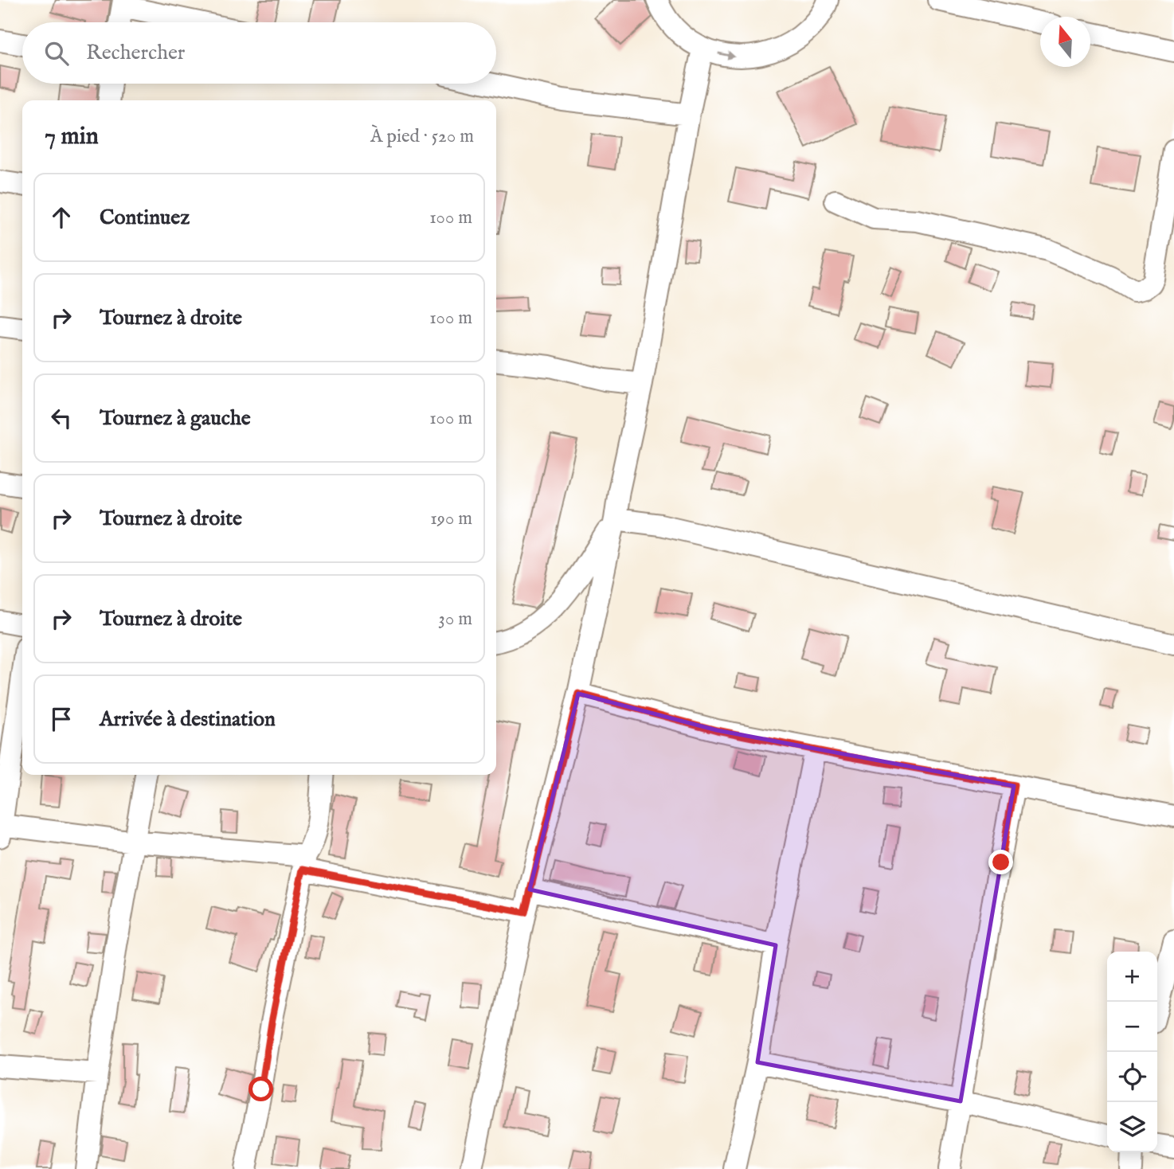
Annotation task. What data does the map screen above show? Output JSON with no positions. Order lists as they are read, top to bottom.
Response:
{
  "north": "top",
  "page": {
    "search": "Rechercher",
    "heading": ["7 min", "À pied · 520 m"],
    "list": [
      ["Continuez", "100 m"],
      ["Tournez à droite", "100 m"],
      ["Tournez à gauche", "100 m"],
      ["Tournez à droite", "190 m"],
      ["Tournez à droite", "30 m"],
      "Arrivée à destination"
    ],
    "map_buttons": ["+", "−"]
  }
}
